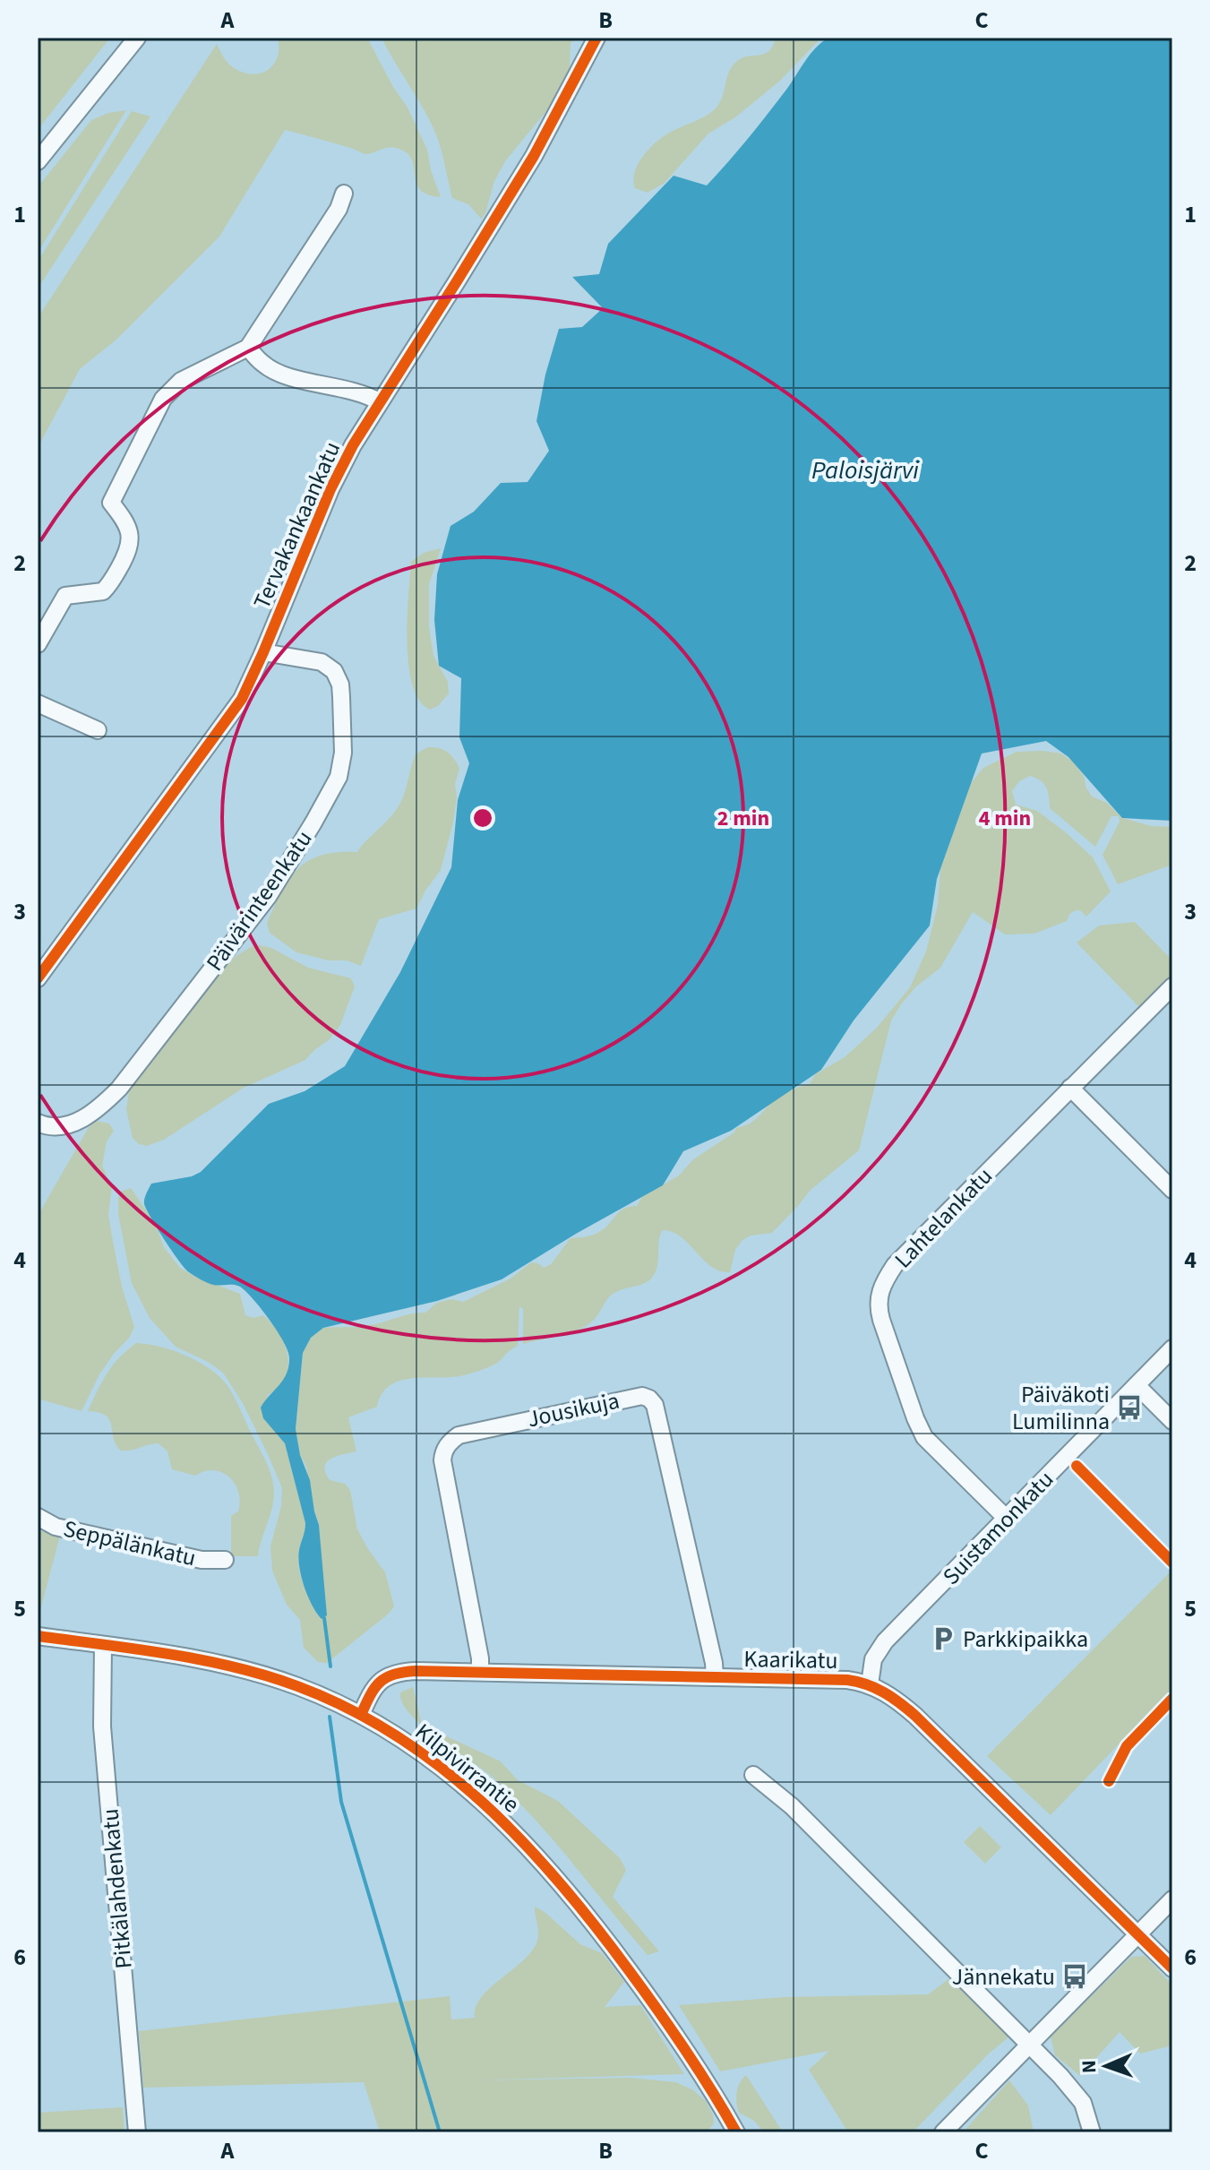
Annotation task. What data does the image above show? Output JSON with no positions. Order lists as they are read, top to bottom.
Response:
{
  "streets": {
    "street": [
      "Tervakankaankatu",
      "Päivärinteenkatu",
      "Lahtelankatu",
      "Jousikuja",
      "Suistamonkatu",
      "Seppälänkatu",
      "Kaarikatu",
      "Kilpivirrantie",
      "Pitkälahdenkatu"
    ]
  },
  "crossings": [
    ["Tervakankaankatu", "Päivärinteenkatu"],
    ["Lahtelankatu", "Suistamonkatu"],
    ["Jousikuja", "Kaarikatu"],
    ["Suistamonkatu", "Kaarikatu"],
    ["Kaarikatu", "Kilpivirrantie"],
    ["Kilpivirrantie", "Pitkälahdenkatu"]
  ],
  "water": ["Paloisjärvi"],
  "places": {
    "bus stop": ["Päiväkoti Lumilinna", "Jännekatu"],
    "parking": ["Parkkipaikka"]
  },
  "north": "left",
  "grid": {
    "columns": ["A", "B", "C"],
    "rows": [
      "1",
      "2",
      "3",
      "4",
      "5",
      "6"
    ]
  },
  "rings": ["2 min", "4 min"]
}
